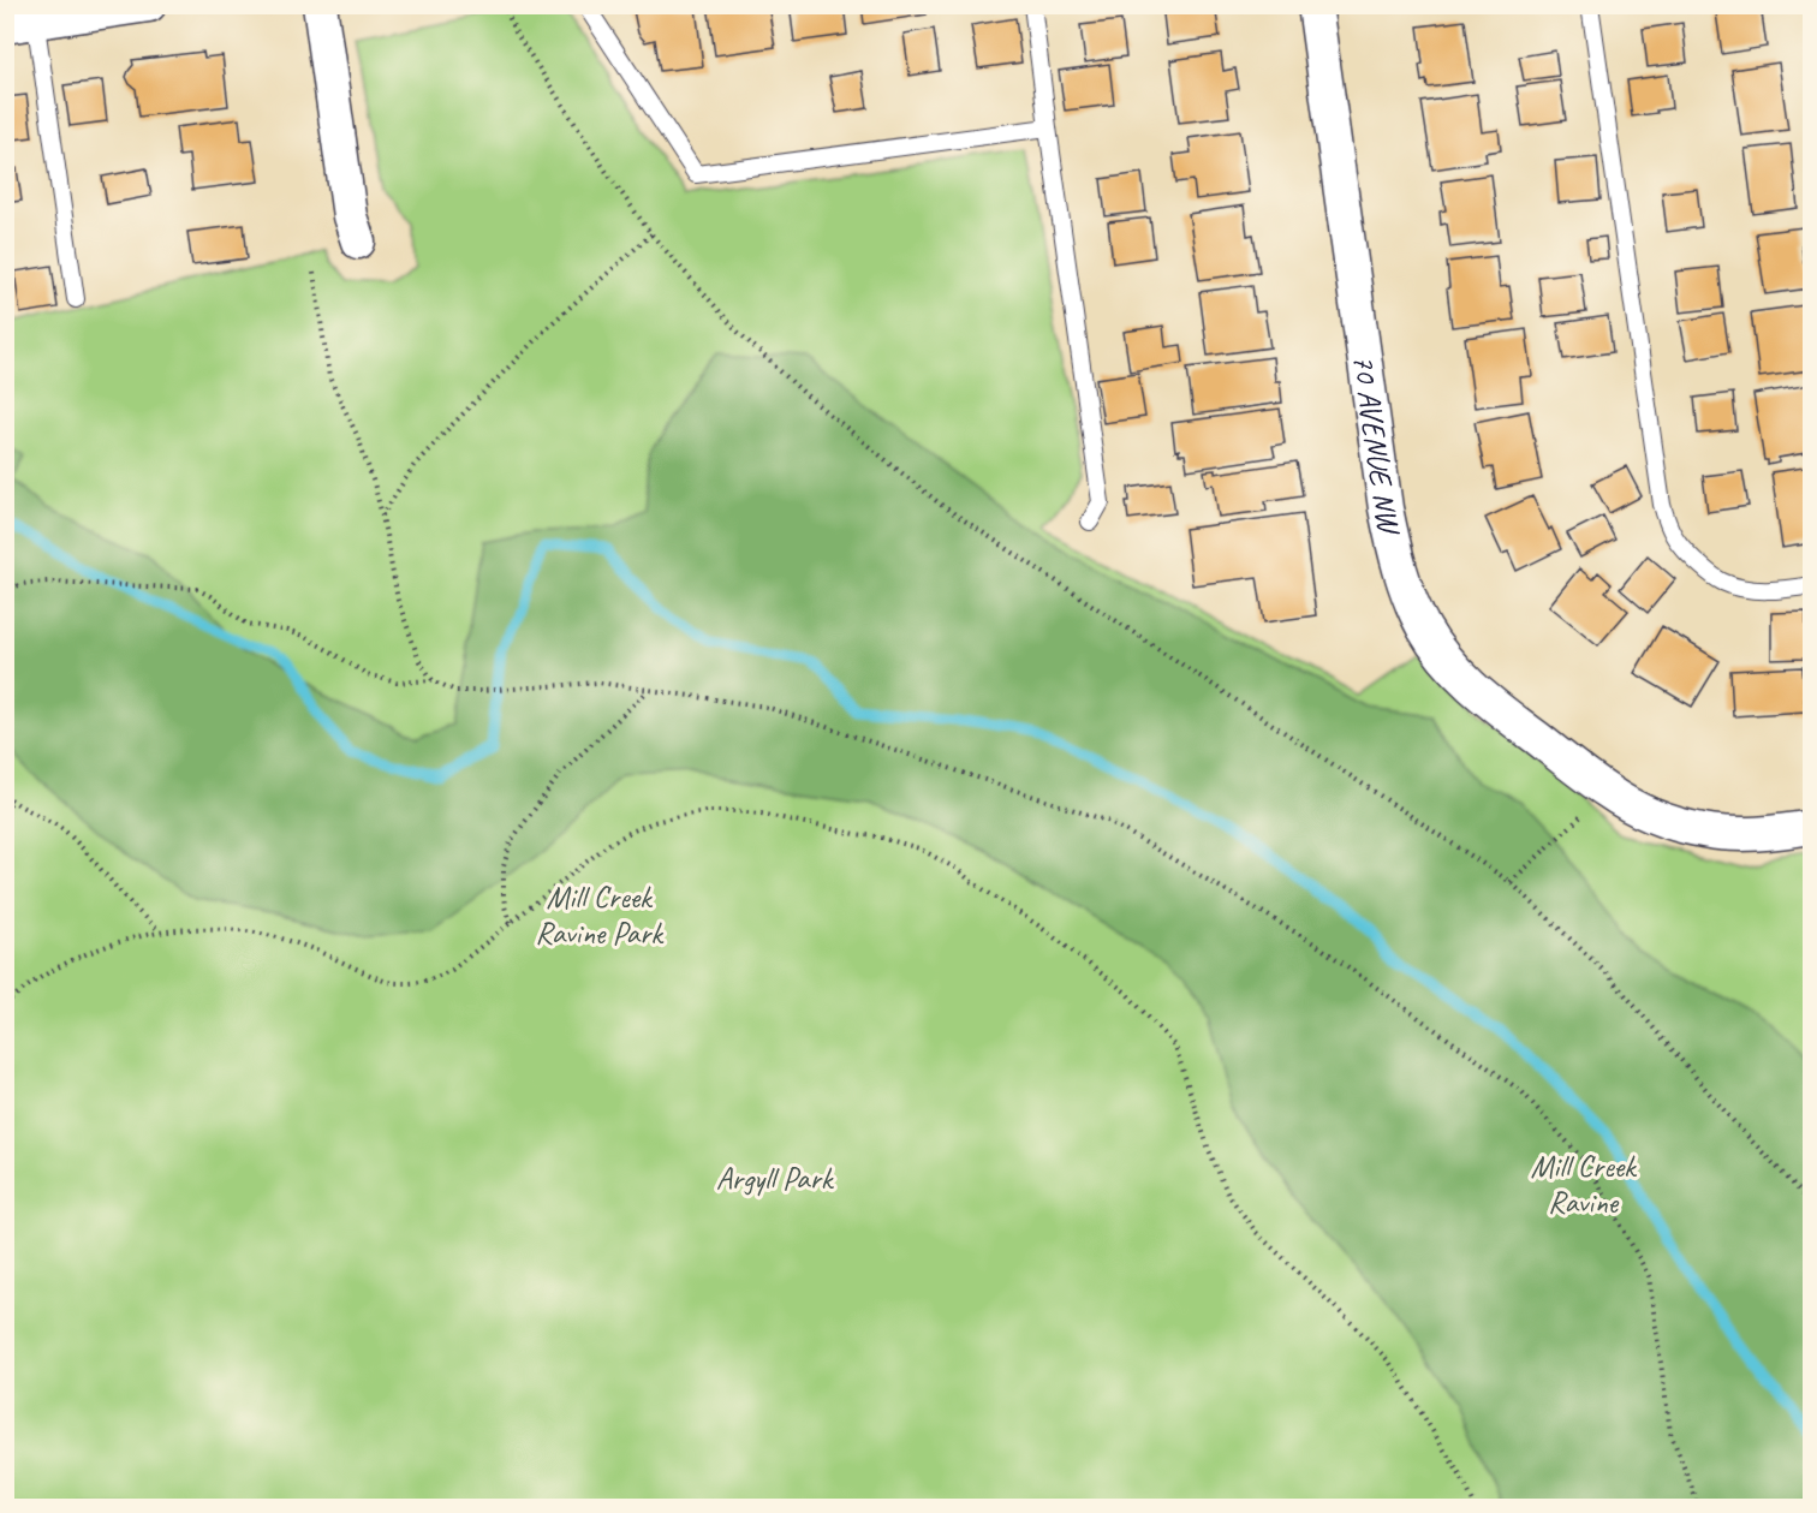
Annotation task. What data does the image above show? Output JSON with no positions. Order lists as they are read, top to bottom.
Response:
{
  "streets": {
    "street": ["70 AVENUE NW"]
  },
  "parks": ["Mill Creek Ravine Park", "Mill Creek Ravine", "Argyll Park"]
}
